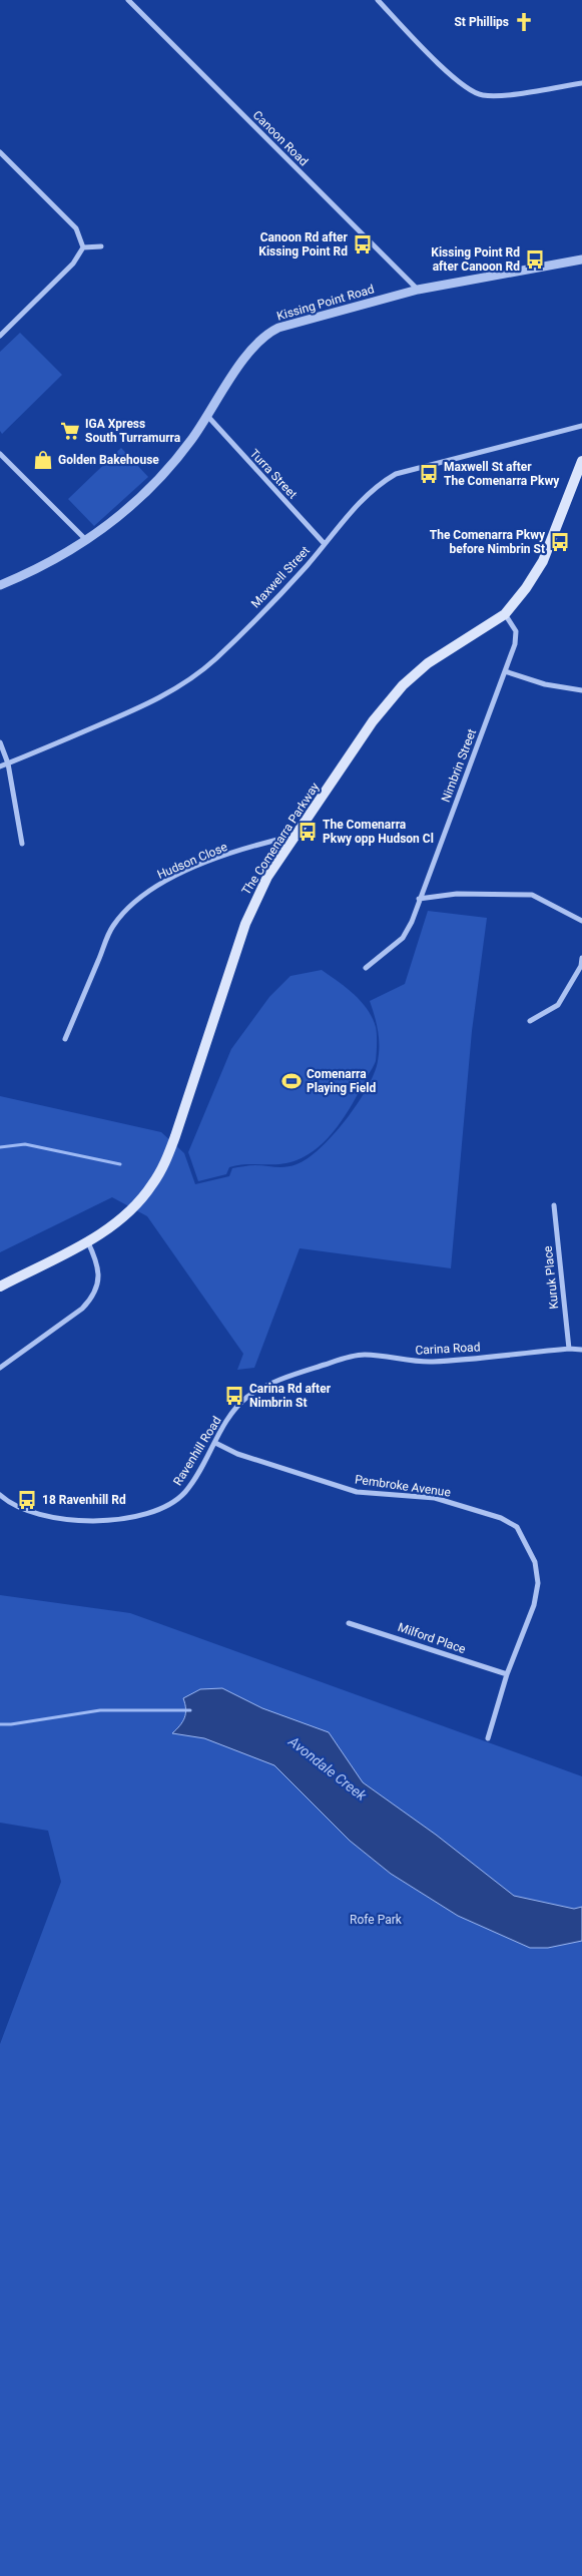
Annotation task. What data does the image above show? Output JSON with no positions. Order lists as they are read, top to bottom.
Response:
{
  "streets": {
    "main road": ["The Comenarra Parkway"],
    "street": [
      "Canoon Road",
      "Kissing Point Road",
      "Turra Street",
      "Maxwell Street",
      "Nimbrin Street",
      "Hudson Close",
      "Kuruk Place",
      "Carina Road",
      "Ravenhill Road",
      "Pembroke Avenue",
      "Milford Place"
    ]
  },
  "crossings": [
    ["Canoon Road", "Kissing Point Road"],
    ["Kissing Point Road", "Turra Street"],
    ["Turra Street", "Maxwell Street"],
    ["Nimbrin Street", "The Comenarra Parkway"],
    ["The Comenarra Parkway", "Hudson Close"],
    ["Kuruk Place", "Carina Road"],
    ["Carina Road", "Ravenhill Road"],
    ["Ravenhill Road", "Pembroke Avenue"],
    ["Pembroke Avenue", "Milford Place"]
  ],
  "water": ["Avondale Creek"],
  "parks": ["Rofe Park"],
  "places": {
    "church": ["St Phillips"],
    "bus stop": [
      "Canoon Rd after Kissing Point Rd",
      "Kissing Point Rd after Canoon Rd",
      "Maxwell St after The Comenarra Pkwy",
      "The Comenarra Pkwy before Nimbrin St",
      "The Comenarra Pkwy opp Hudson Cl",
      "Carina Rd after Nimbrin St",
      "18 Ravenhill Rd"
    ],
    "supermarket": ["IGA Xpress South Turramurra"],
    "shop": ["Golden Bakehouse"],
    "sports": ["Comenarra Playing Field"]
  }
}
